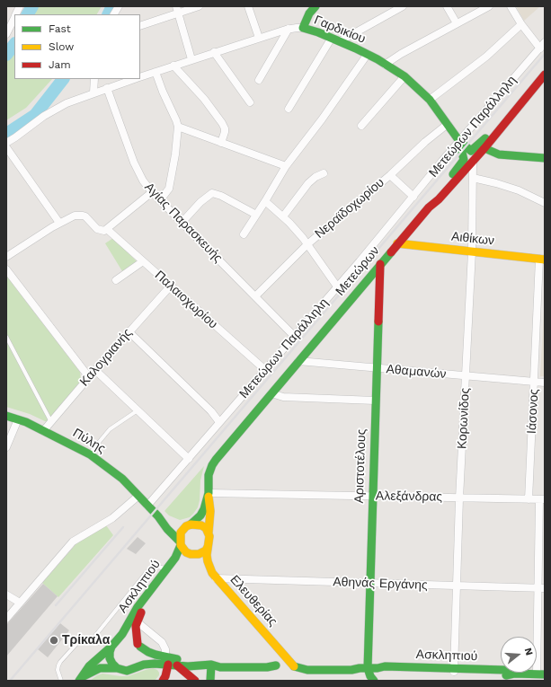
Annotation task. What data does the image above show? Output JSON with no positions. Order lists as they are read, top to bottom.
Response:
{
  "streets": {
    "main road": [
      "Γαρδικίου",
      "Αιθίκων",
      "Μετεώρων",
      "Πύλης",
      "Αριστοτέλους",
      "Ασκληπιού",
      "Ελευθερίας"
    ],
    "street": [
      "Μετεώρων Παράλληλη",
      "Νεραϊδοχωρίου",
      "Αγίας Παρασκευής",
      "Παλαιοχωρίου",
      "Καλογριανής",
      "Αθαμανών",
      "Ιάσονος",
      "Κορωνίδος",
      "Αλεξάνδρας",
      "Αθηνάς Εργάνης"
    ]
  },
  "crossings": [
    ["Γαρδικίου", "Μετεώρων Παράλληλη"],
    ["Γαρδικίου", "Νεραϊδοχωρίου"],
    ["Μετεώρων Παράλληλη", "Αγίας Παρασκευής"],
    ["Μετεώρων Παράλληλη", "Παλαιοχωρίου"],
    ["Μετεώρων Παράλληλη", "Πύλης"],
    ["Νεραϊδοχωρίου", "Αγίας Παρασκευής"],
    ["Αιθίκων", "Μετεώρων"],
    ["Αιθίκων", "Ιάσονος"],
    ["Αιθίκων", "Κορωνίδος"],
    ["Μετεώρων", "Αθαμανών"],
    ["Μετεώρων", "Κορωνίδος"],
    ["Μετεώρων", "Αριστοτέλους"],
    ["Μετεώρων", "Αλεξάνδρας"],
    ["Μετεώρων", "Ασκληπιού"],
    ["Μετεώρων", "Ελευθερίας"],
    ["Παλαιοχωρίου", "Καλογριανής"],
    ["Καλογριανής", "Πύλης"],
    ["Αθαμανών", "Ιάσονος"],
    ["Αθαμανών", "Κορωνίδος"],
    ["Αθαμανών", "Αριστοτέλους"],
    ["Ιάσονος", "Αλεξάνδρας"],
    ["Κορωνίδος", "Αλεξάνδρας"],
    ["Κορωνίδος", "Αθηνάς Εργάνης"],
    ["Κορωνίδος", "Ασκληπιού"],
    ["Αριστοτέλους", "Αλεξάνδρας"],
    ["Αριστοτέλους", "Αθηνάς Εργάνης"],
    ["Αριστοτέλους", "Ασκληπιού"],
    ["Αθηνάς Εργάνης", "Ελευθερίας"],
    ["Ασκληπιού", "Ελευθερίας"]
  ],
  "places": ["Τρίκαλα"],
  "legend": ["Fast", "Slow", "Jam"],
  "north": "right"
}
